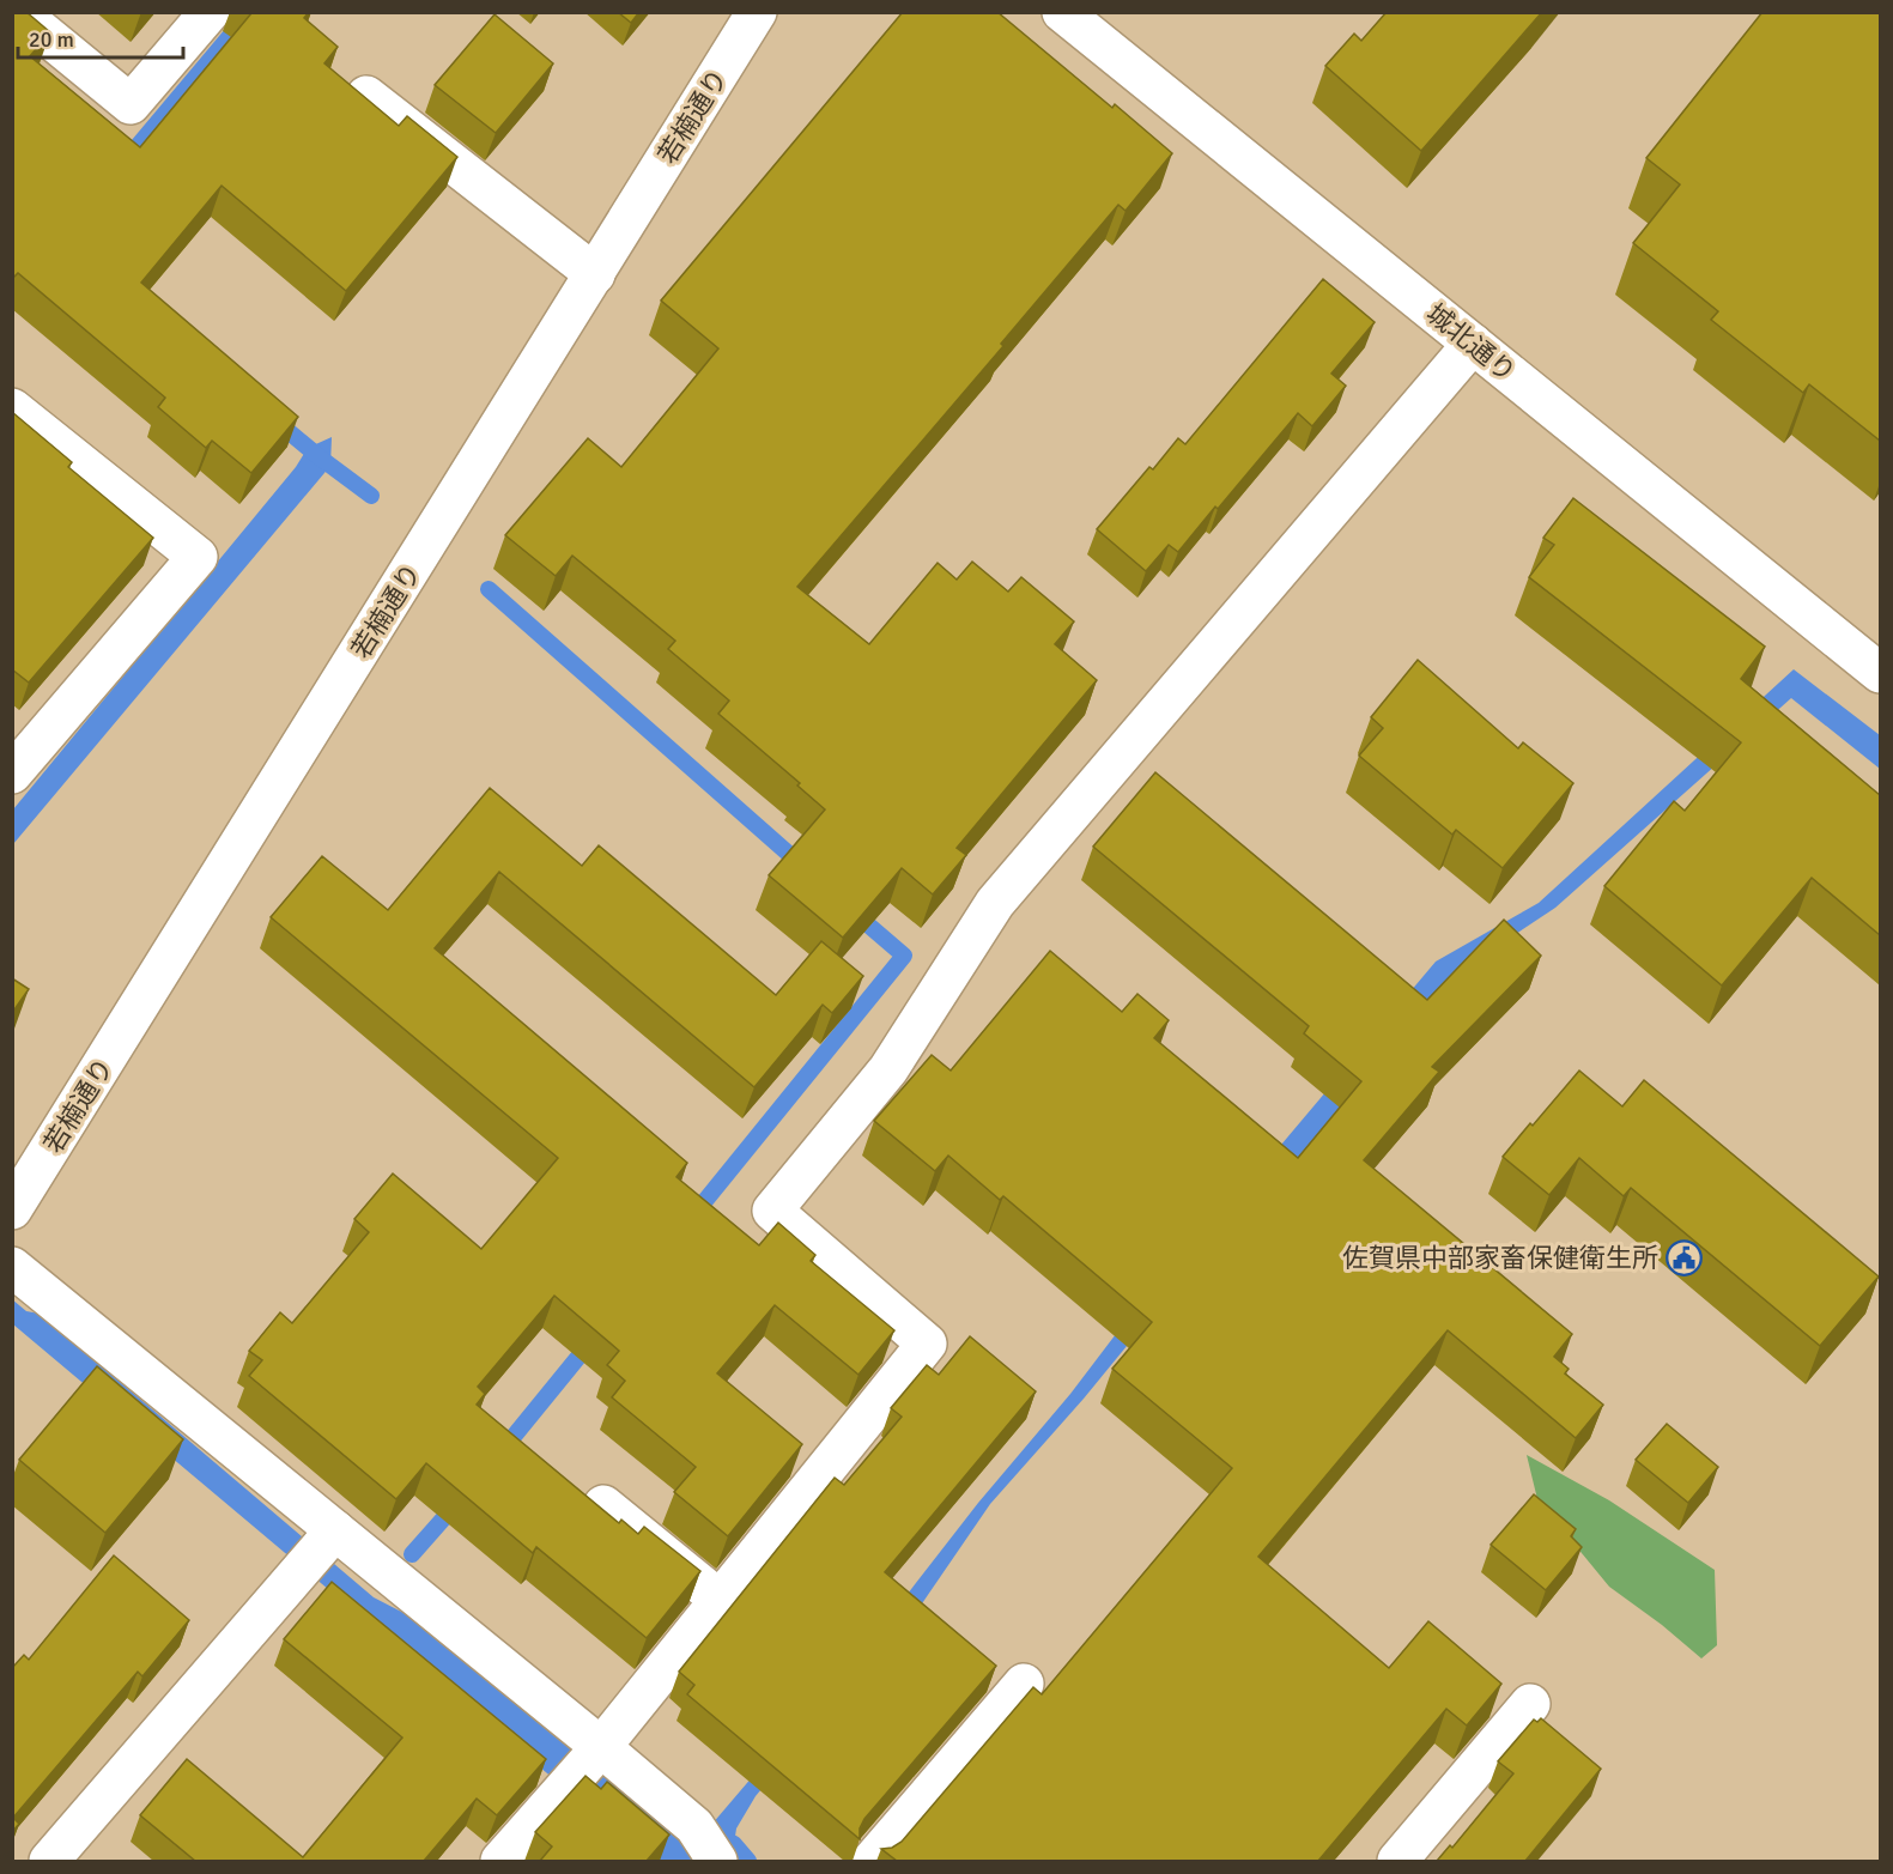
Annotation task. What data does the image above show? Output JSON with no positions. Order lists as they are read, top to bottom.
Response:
{
  "streets": {
    "street": ["若楠通り", "城北通り"]
  },
  "places": {
    "public building": ["佐賀県中部家畜保健衛生所"]
  },
  "scale_bar": "20 m"
}
